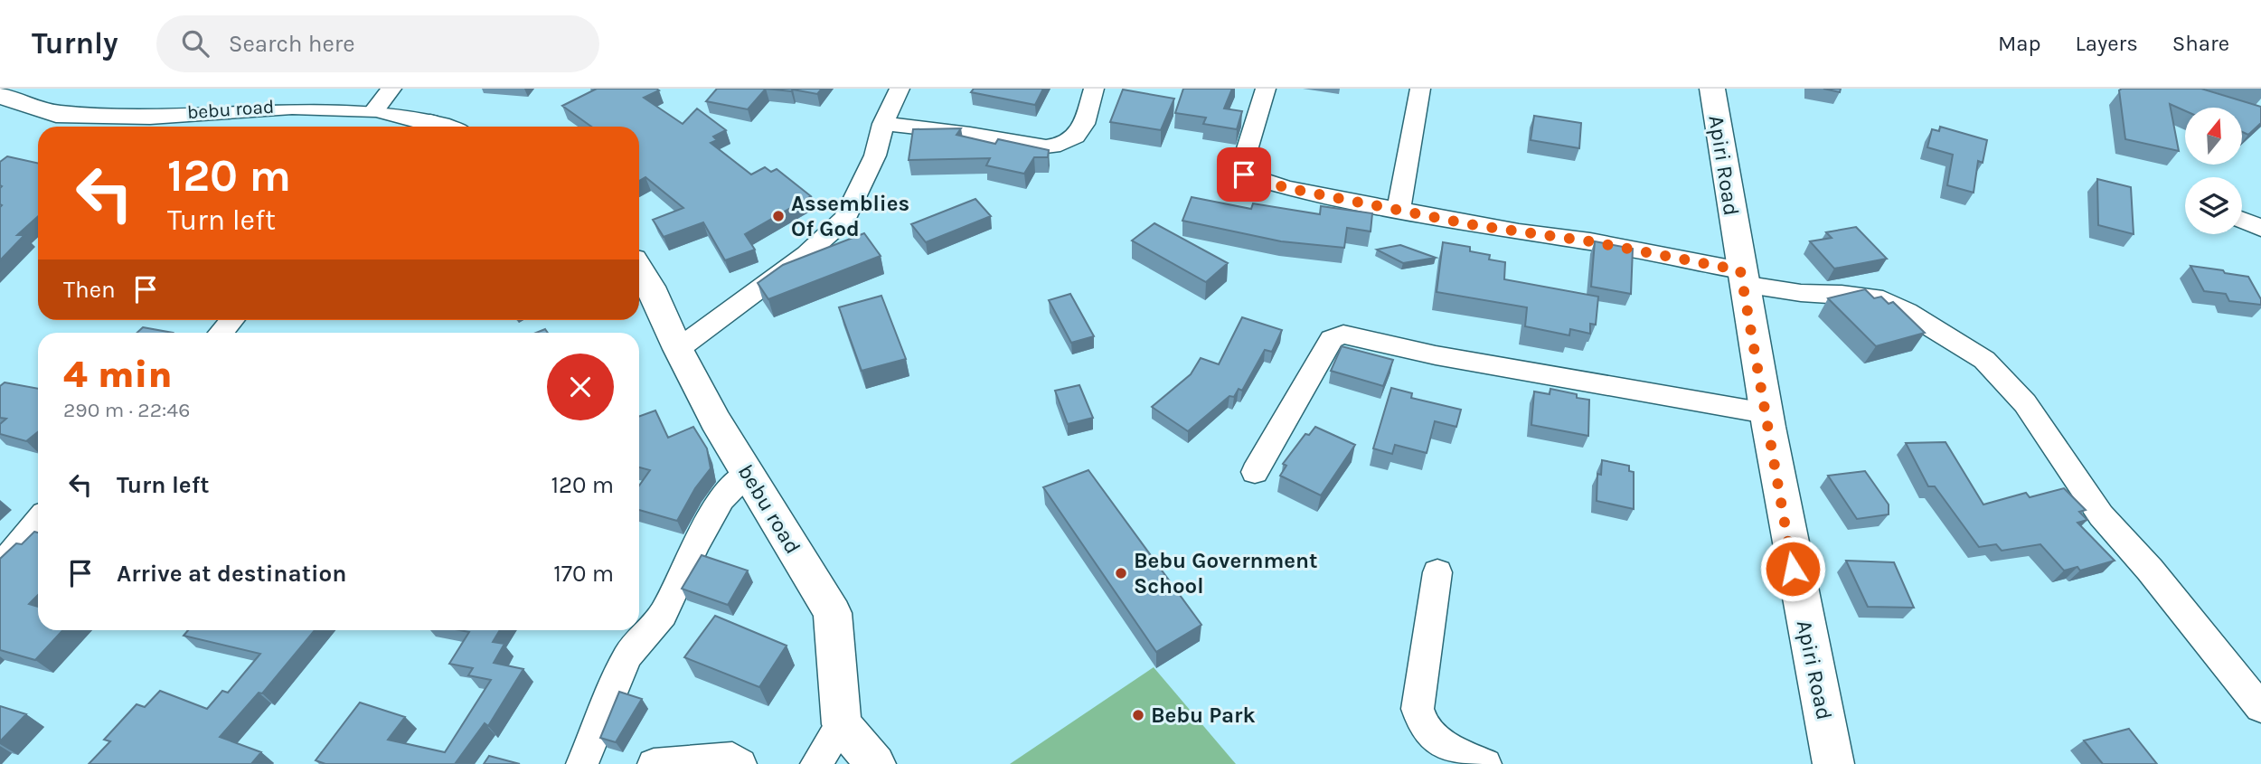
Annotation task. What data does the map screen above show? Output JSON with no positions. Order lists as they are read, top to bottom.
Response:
{
  "streets": {
    "street": ["bebu road", "Apiri Road"]
  },
  "places": ["Assemblies Of God", "Bebu Government School", "Bebu Park"],
  "north": "top",
  "page": {
    "header": "Turnly",
    "search": "Search here",
    "nav": ["Map", "Layers", "Share"],
    "turn": ["120 m", "Turn left"],
    "then": "Then",
    "heading": ["4 min", "290 m · 22:46"],
    "list": [
      {
        "name": "Turn left",
        "value": "120 m"
      },
      {
        "name": "Arrive at destination",
        "value": "170 m"
      }
    ]
  }
}
